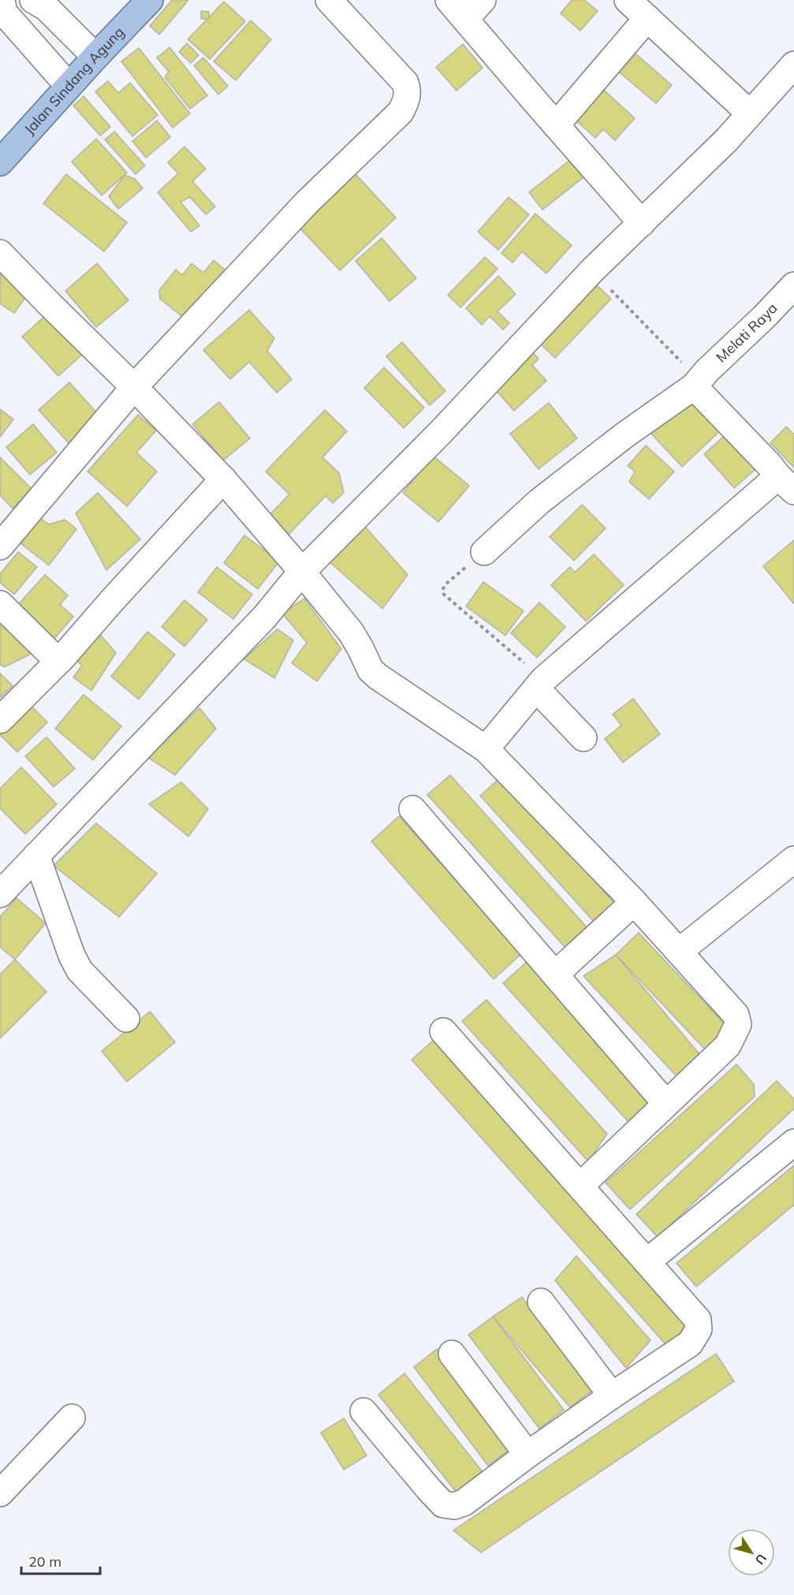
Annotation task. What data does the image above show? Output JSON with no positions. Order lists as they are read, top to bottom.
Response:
{
  "streets": {
    "main road": ["Jalan Sindang Agung"],
    "street": ["Melati Raya"]
  },
  "scale_bar": "20 m",
  "north": "bottom right"
}
